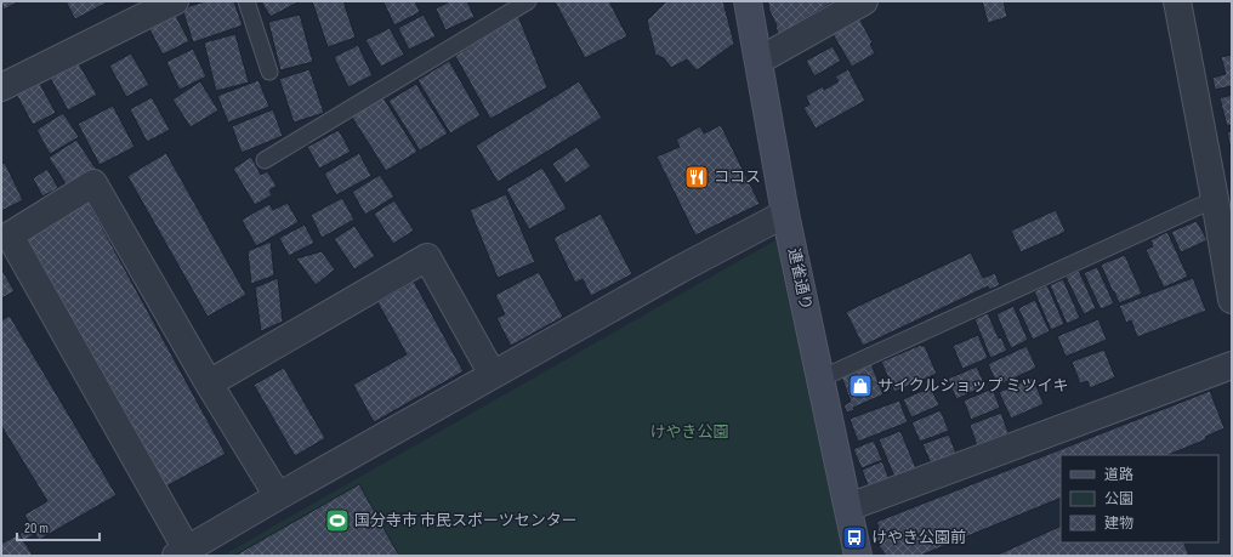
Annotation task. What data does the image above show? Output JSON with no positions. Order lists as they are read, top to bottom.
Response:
{
  "streets": {
    "main road": ["連雀通り"]
  },
  "parks": ["けやき公園"],
  "places": {
    "restaurant": ["ココス"],
    "shop": ["サイクルショップ ミツイキ"],
    "sports": ["国分寺市 市民スポーツセンター"],
    "bus stop": ["けやき公園前"]
  },
  "legend": ["道路", "公園", "建物"],
  "scale_bar": "20 m"
}
